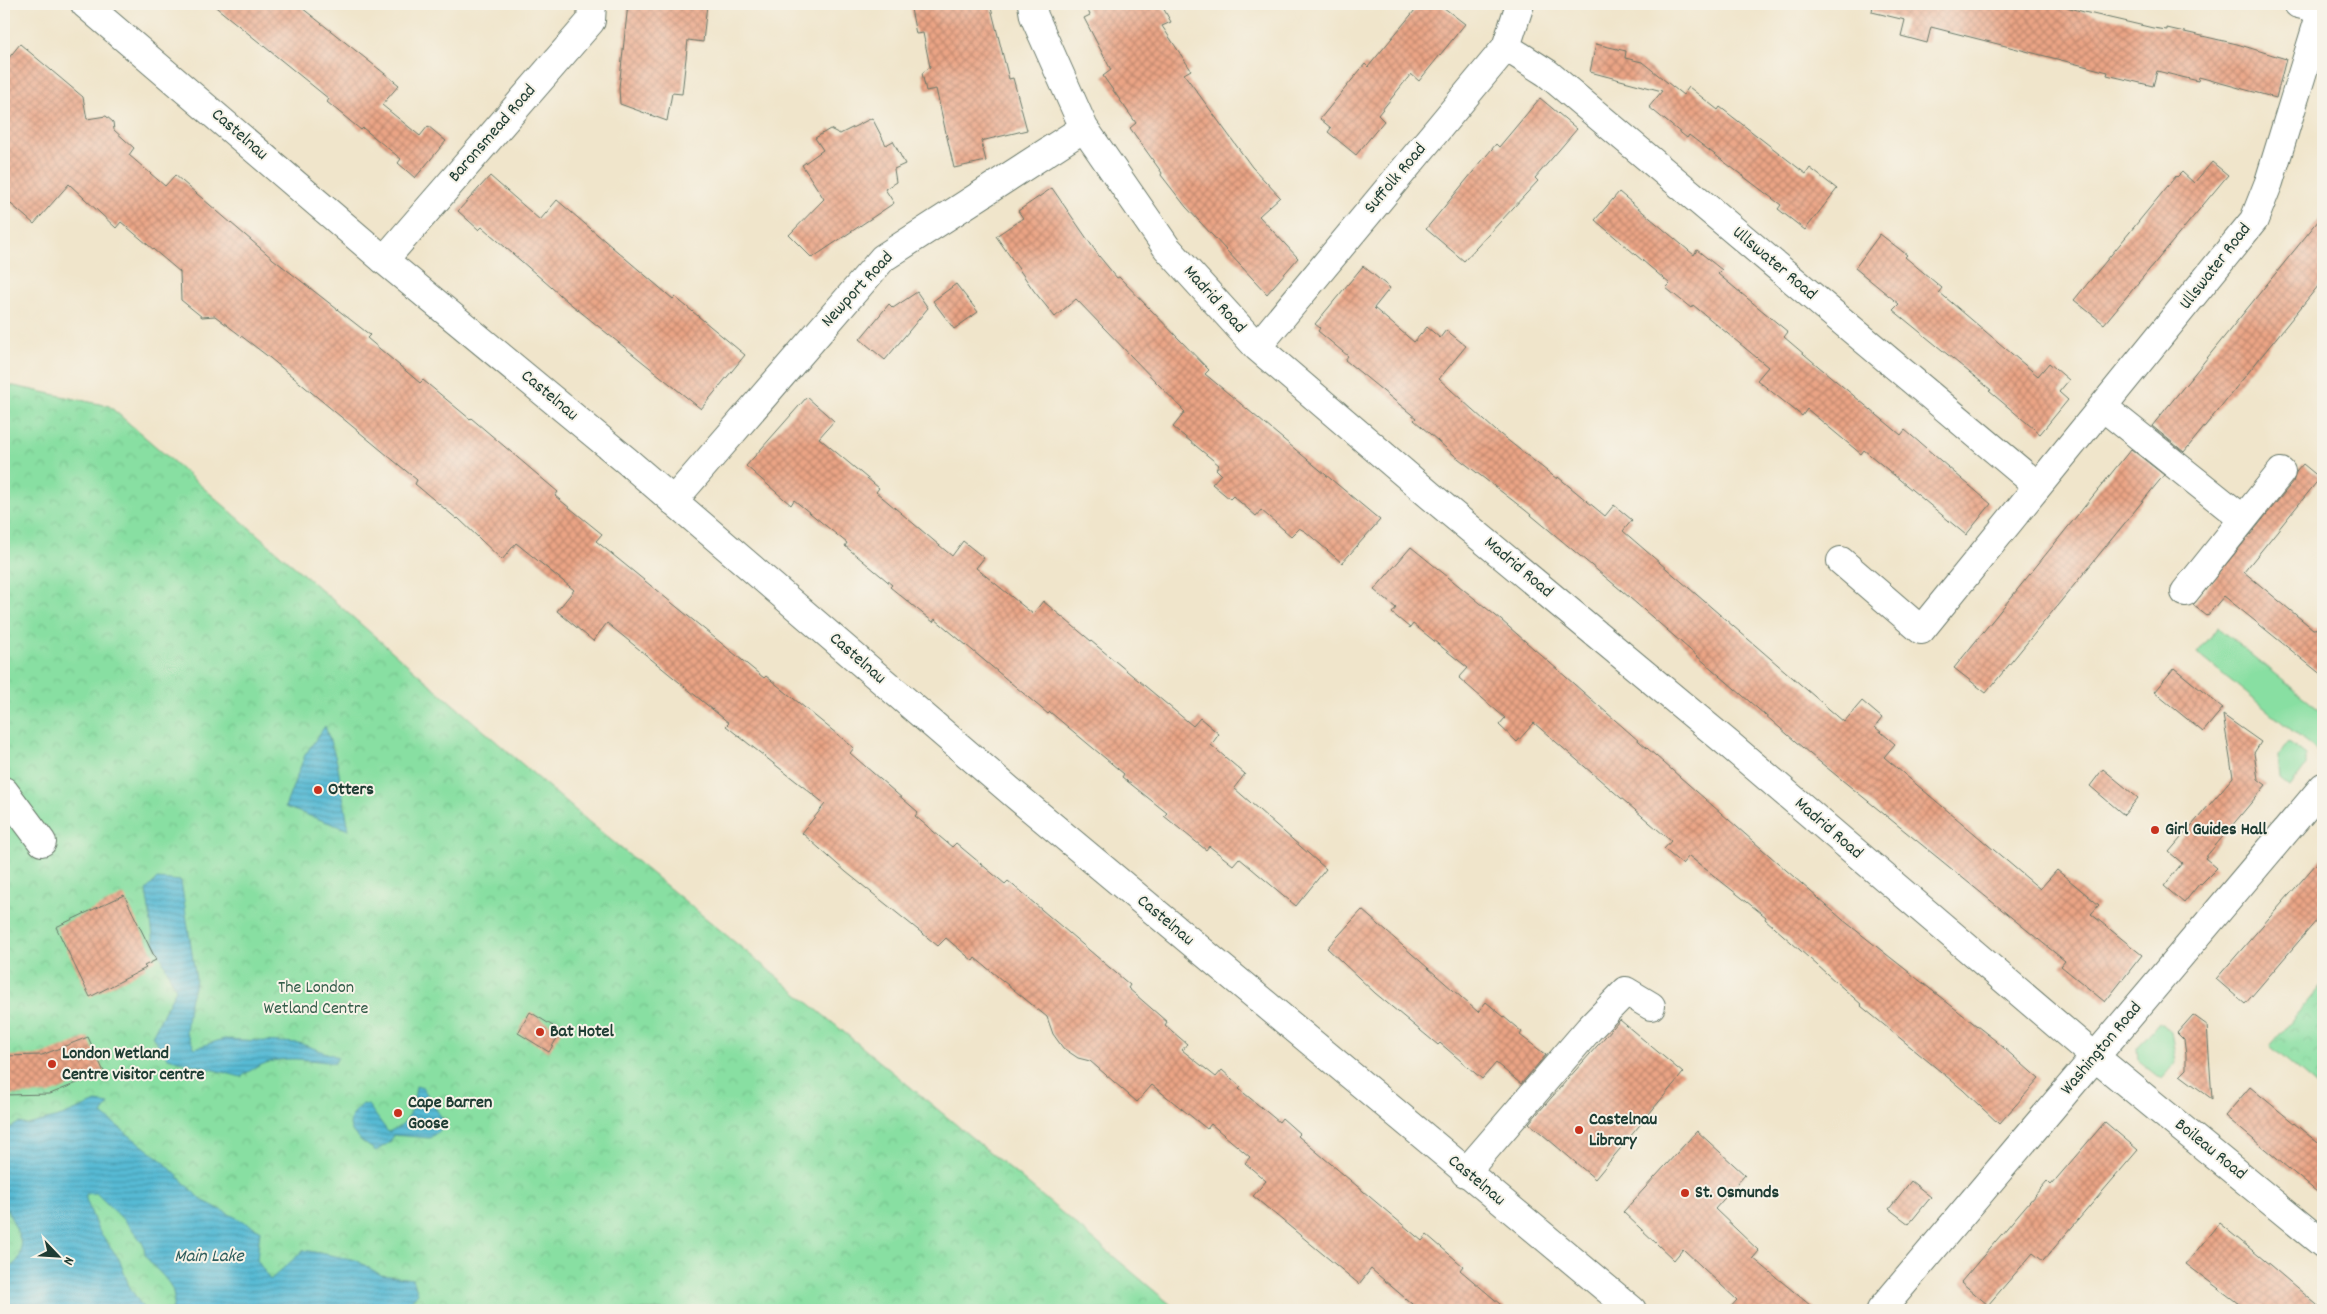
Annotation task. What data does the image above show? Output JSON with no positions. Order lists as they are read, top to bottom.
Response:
{
  "streets": {
    "street": [
      "Baronsmead Road",
      "Castelnau",
      "Suffolk Road",
      "Ullswater Road",
      "Newport Road",
      "Madrid Road",
      "Washington Road",
      "Boileau Road"
    ]
  },
  "crossings": [
    ["Baronsmead Road", "Castelnau"],
    ["Castelnau", "Newport Road"],
    ["Suffolk Road", "Ullswater Road"],
    ["Suffolk Road", "Madrid Road"],
    ["Newport Road", "Madrid Road"],
    ["Madrid Road", "Washington Road"],
    ["Madrid Road", "Boileau Road"],
    ["Washington Road", "Boileau Road"]
  ],
  "water": ["Main Lake"],
  "parks": ["The London Wetland Centre"],
  "places": [
    "Otters",
    "Girl Guides Hall",
    "Bat Hotel",
    "London Wetland Centre visitor centre",
    "Cape Barren Goose",
    "Castelnau Library",
    "St. Osmunds"
  ],
  "north": "bottom right"
}
